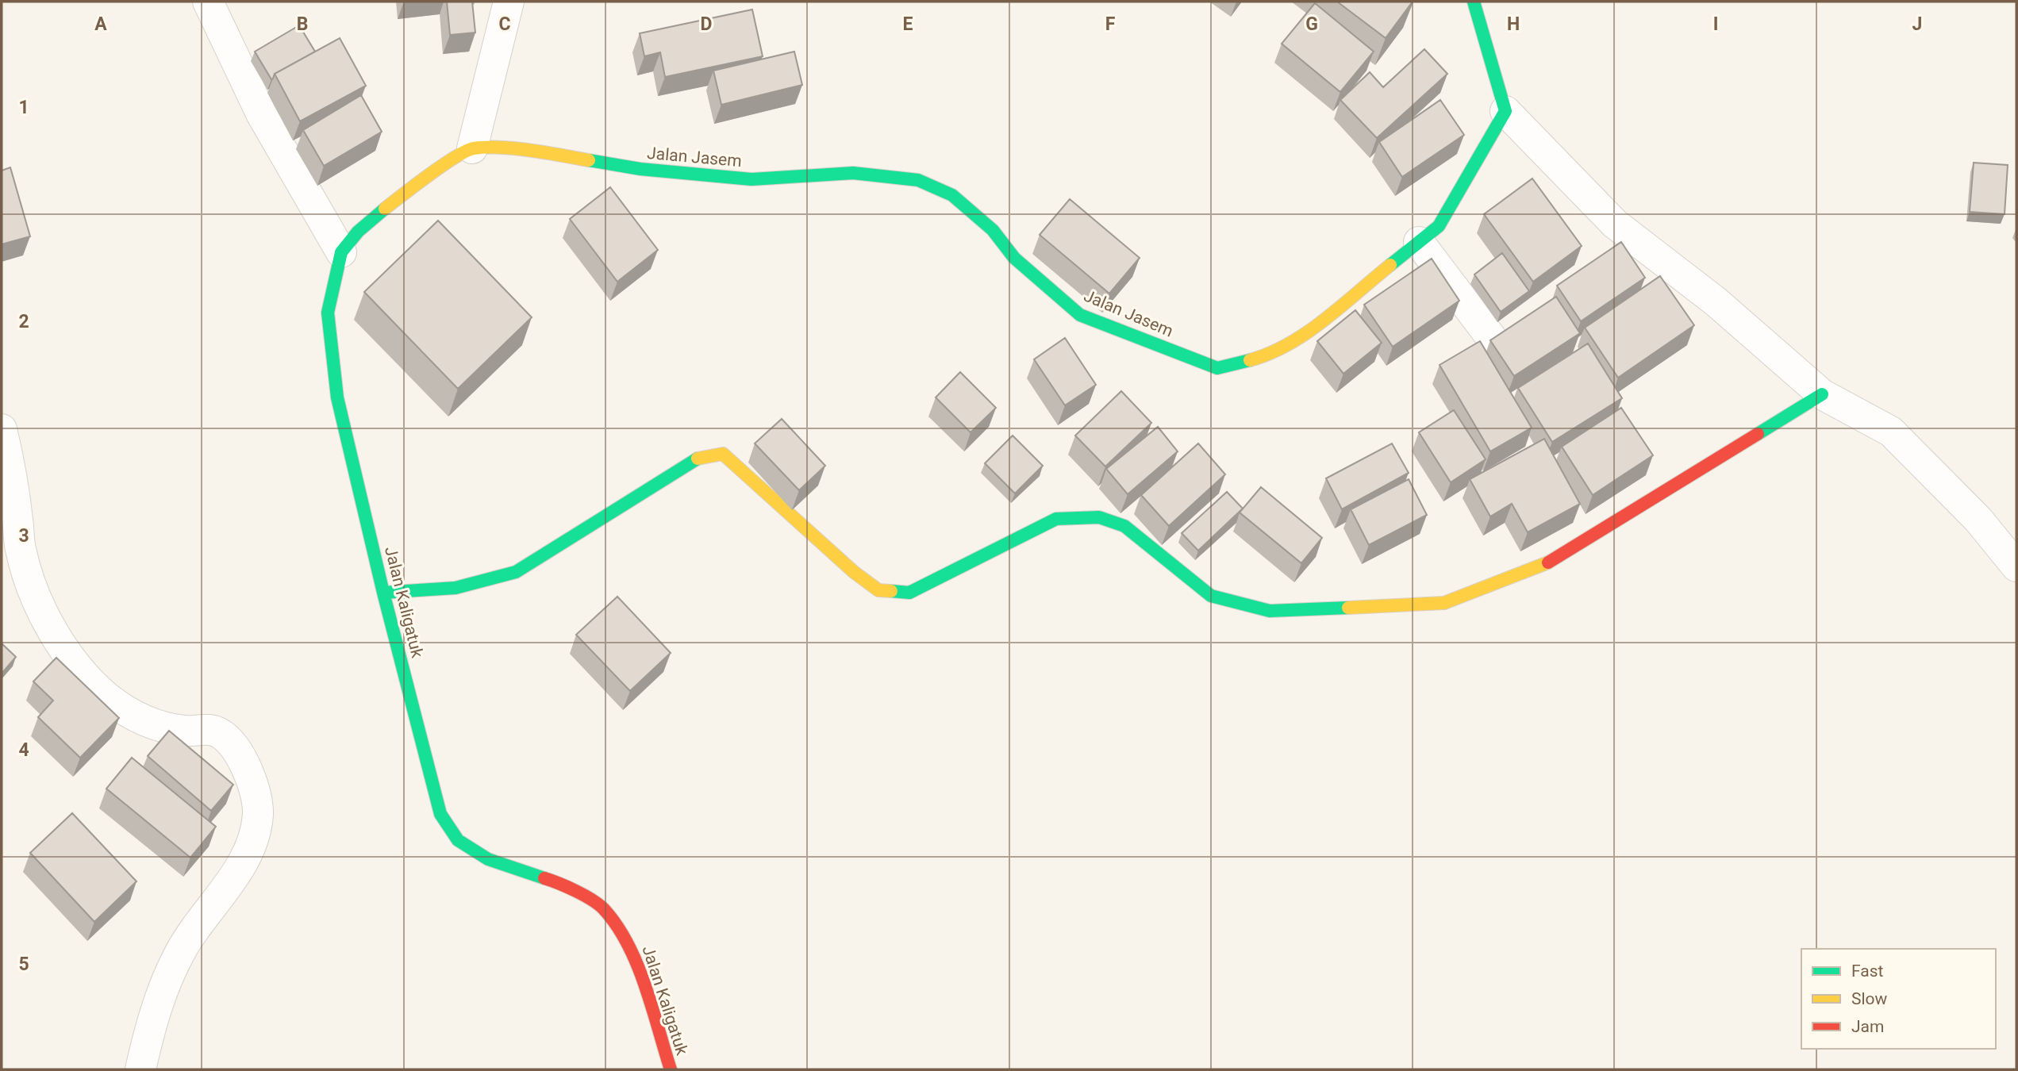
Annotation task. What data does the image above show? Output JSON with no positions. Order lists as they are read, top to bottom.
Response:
{
  "streets": {
    "street": ["Jalan Jasem", "Jalan Kaligatuk"]
  },
  "crossings": [
    ["Jalan Jasem", "Jalan Kaligatuk"]
  ],
  "legend": ["Fast", "Slow", "Jam"],
  "grid": {
    "columns": [
      "A",
      "B",
      "C",
      "D",
      "E",
      "F",
      "G",
      "H",
      "I",
      "J"
    ],
    "rows": [
      "1",
      "2",
      "3",
      "4",
      "5"
    ]
  }
}
